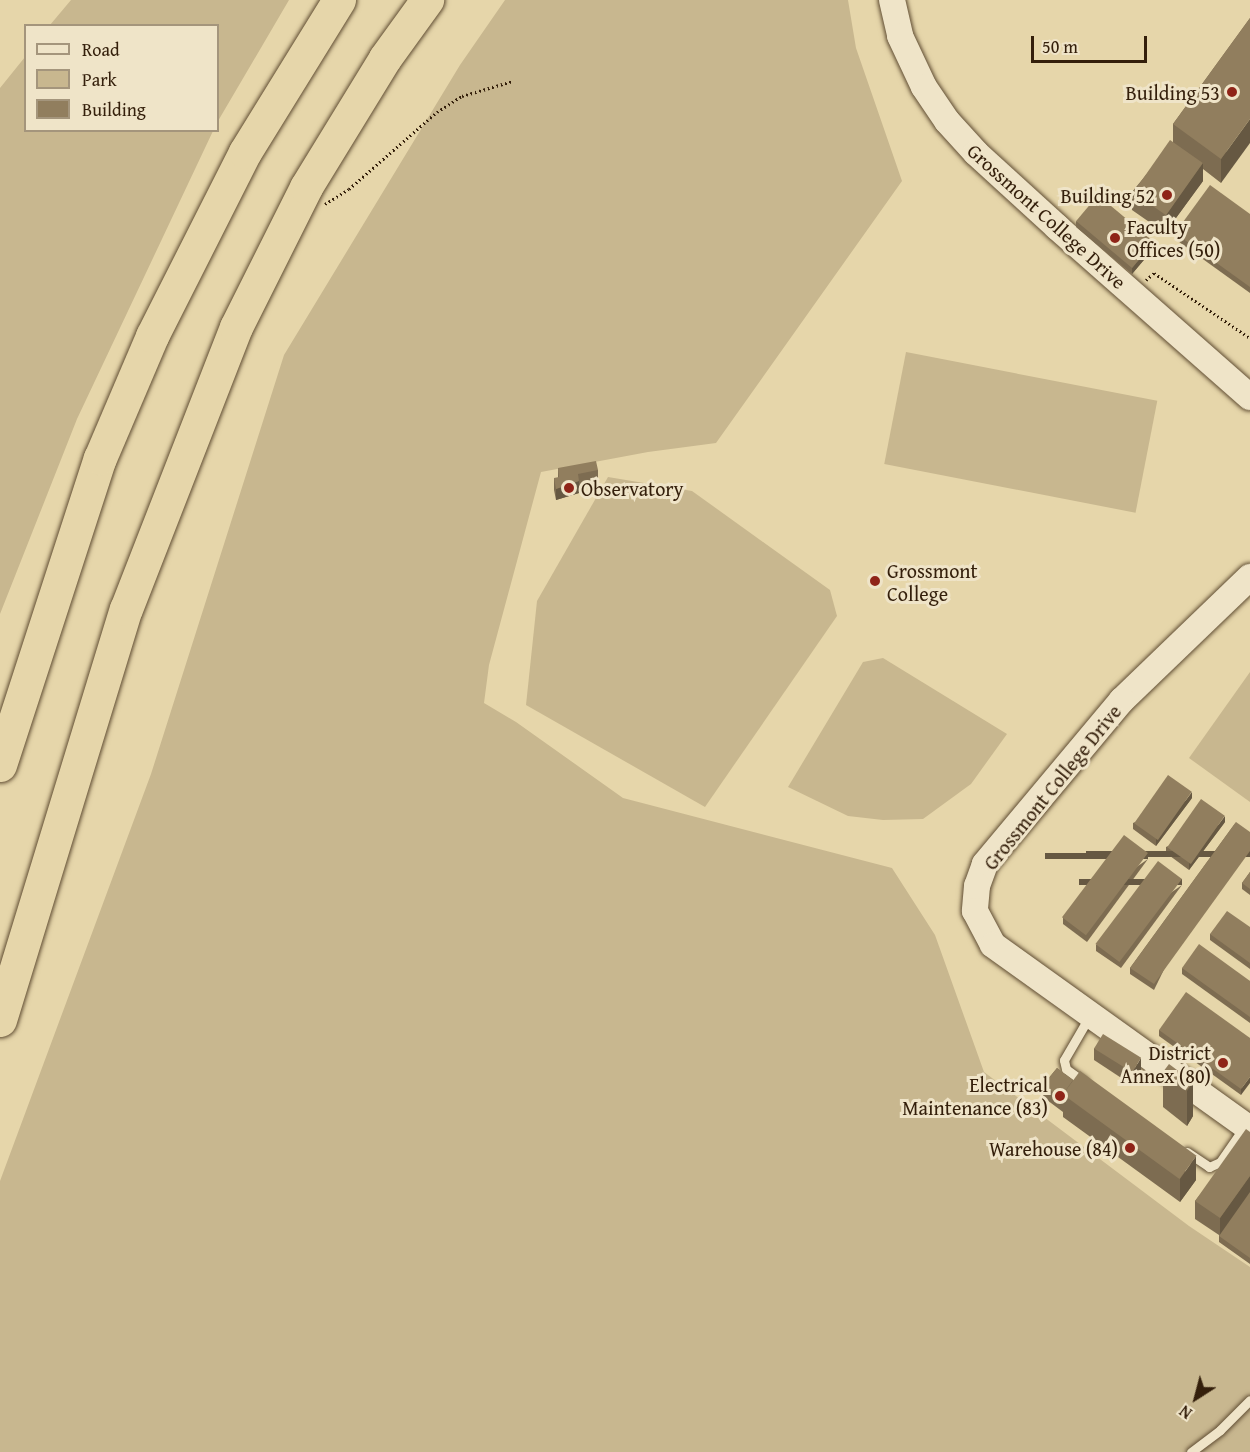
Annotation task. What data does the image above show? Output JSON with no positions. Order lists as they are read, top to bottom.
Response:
{
  "streets": {
    "street": ["Grossmont College Drive"]
  },
  "places": [
    "Building 53",
    "Building 52",
    "Faculty Offices (50)",
    "Observatory",
    "Grossmont College",
    "District Annex (80)",
    "Electrical Maintenance (83)",
    "Warehouse (84)"
  ],
  "legend": ["Road", "Park", "Building"],
  "scale_bar": "50 m",
  "north": "bottom left"
}
